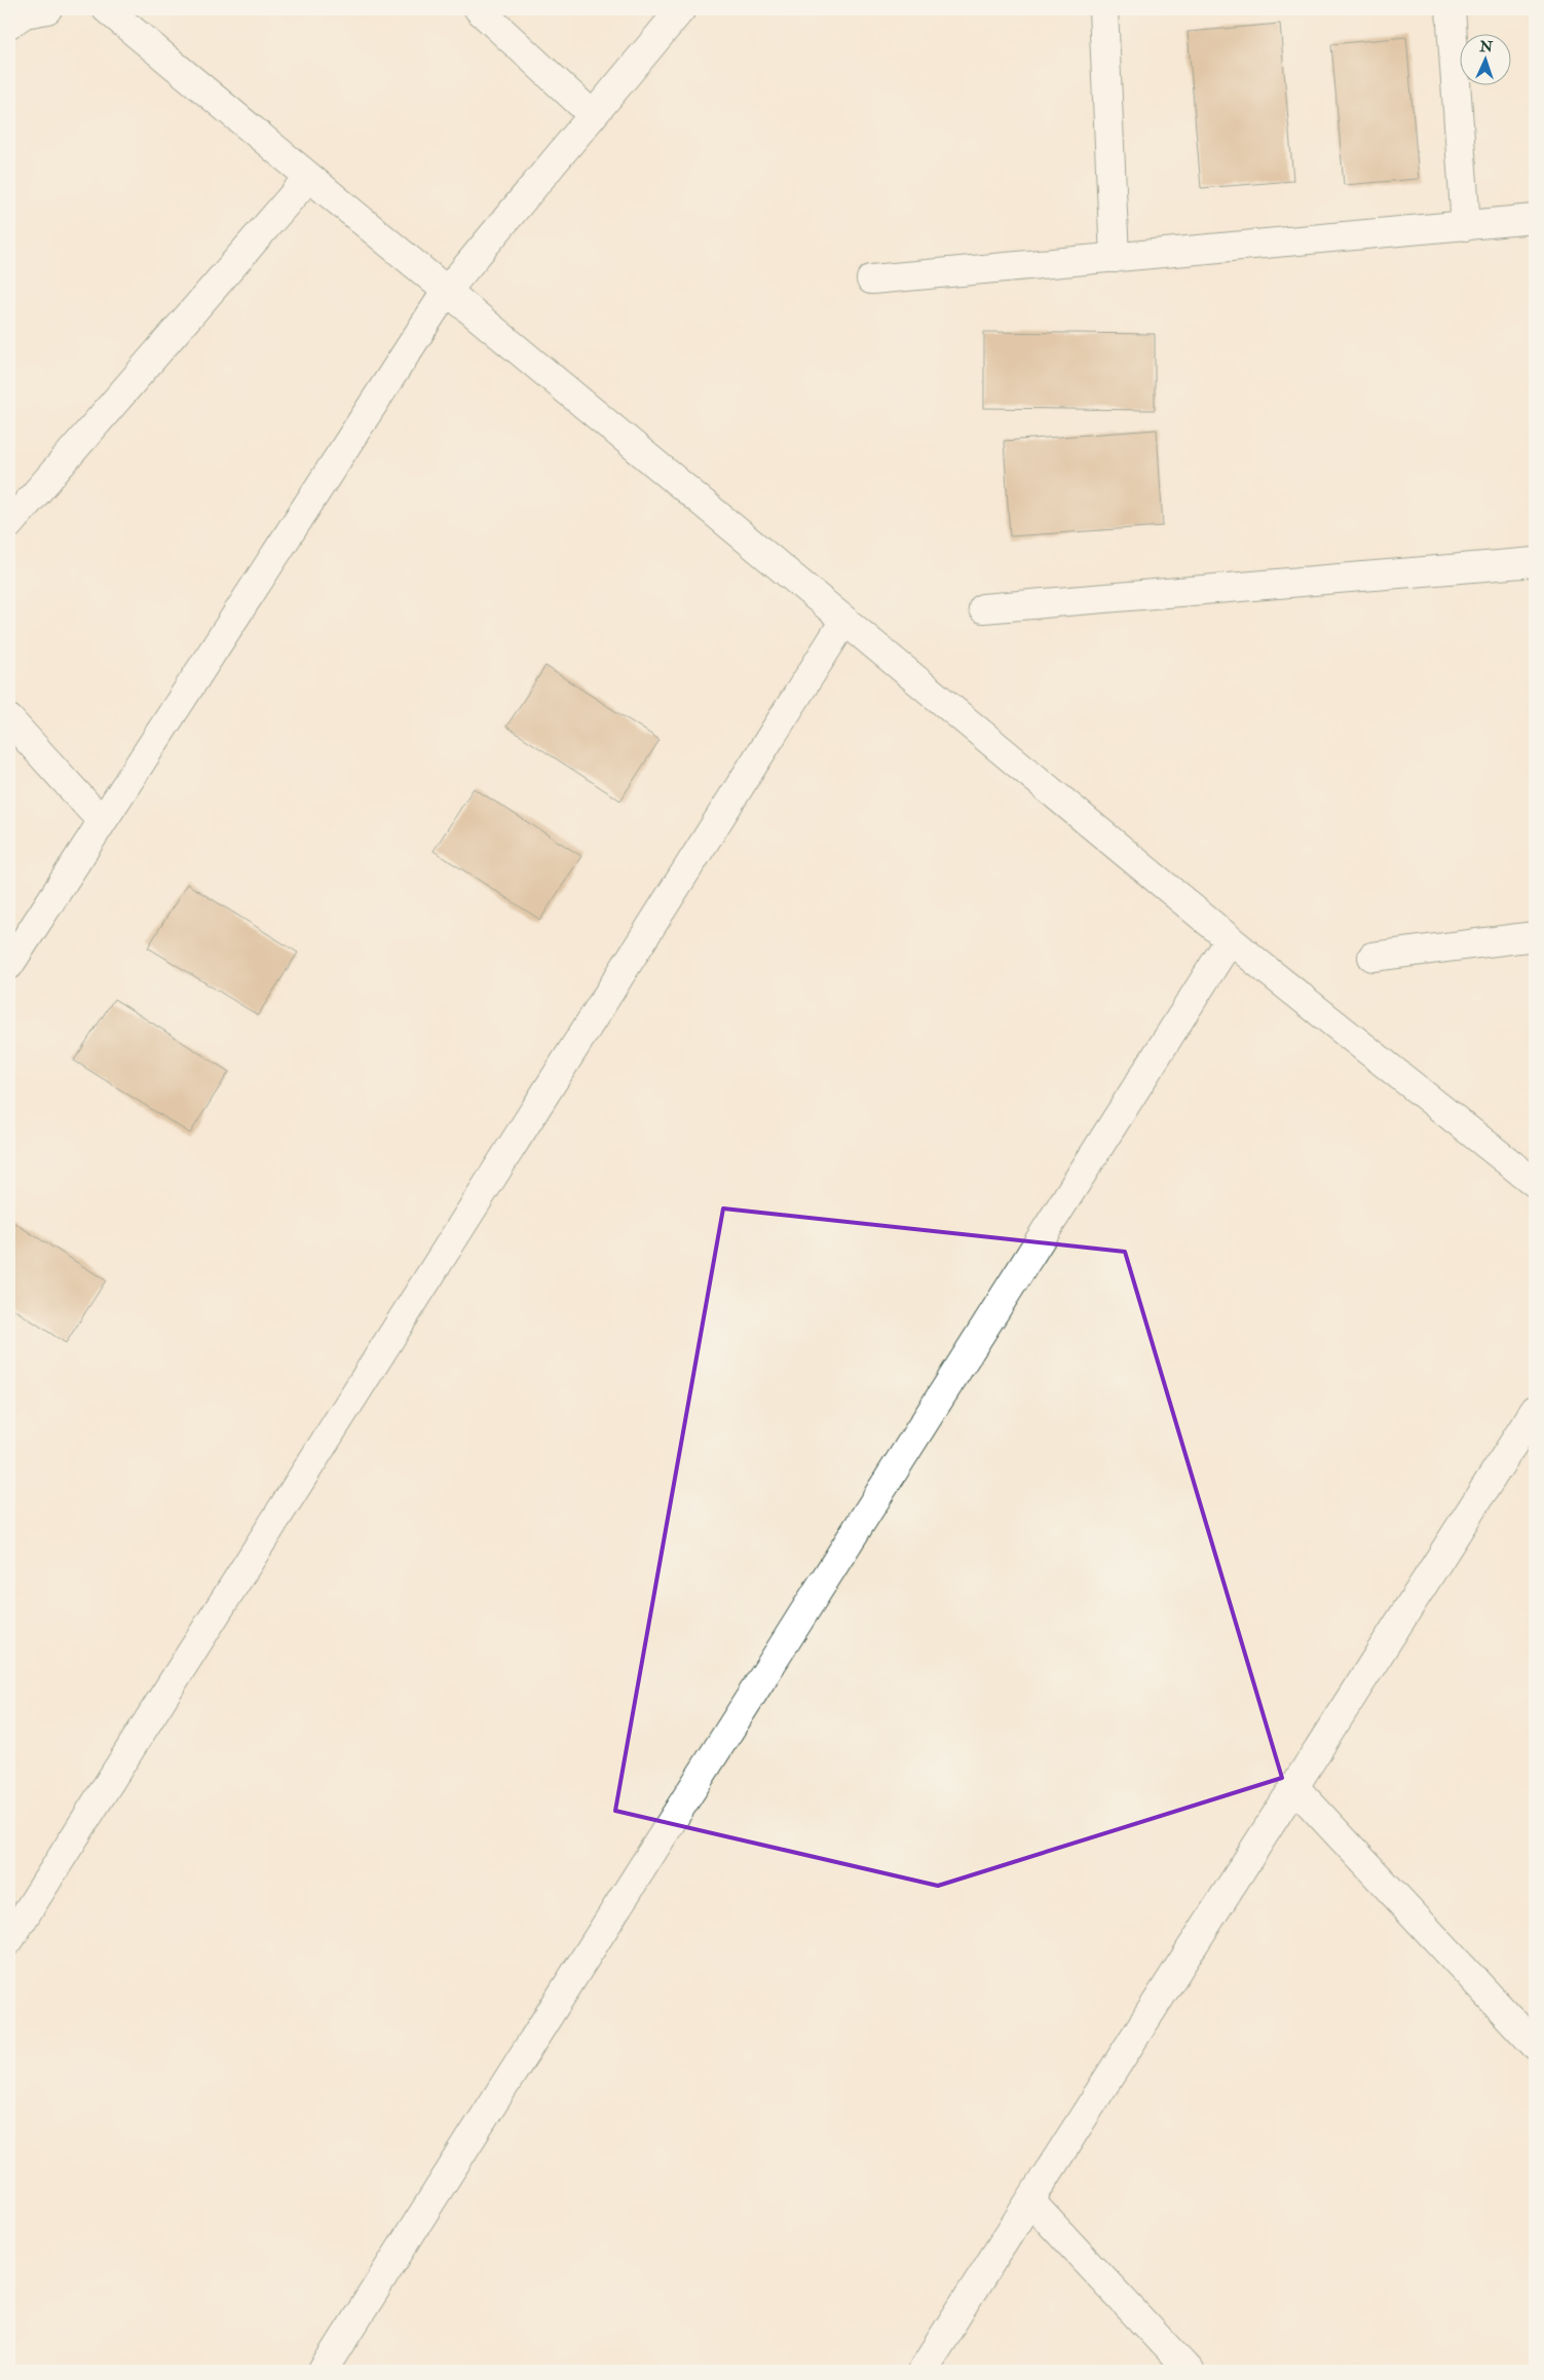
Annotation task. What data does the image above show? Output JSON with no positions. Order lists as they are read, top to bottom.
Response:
{
  "north": "top"
}
